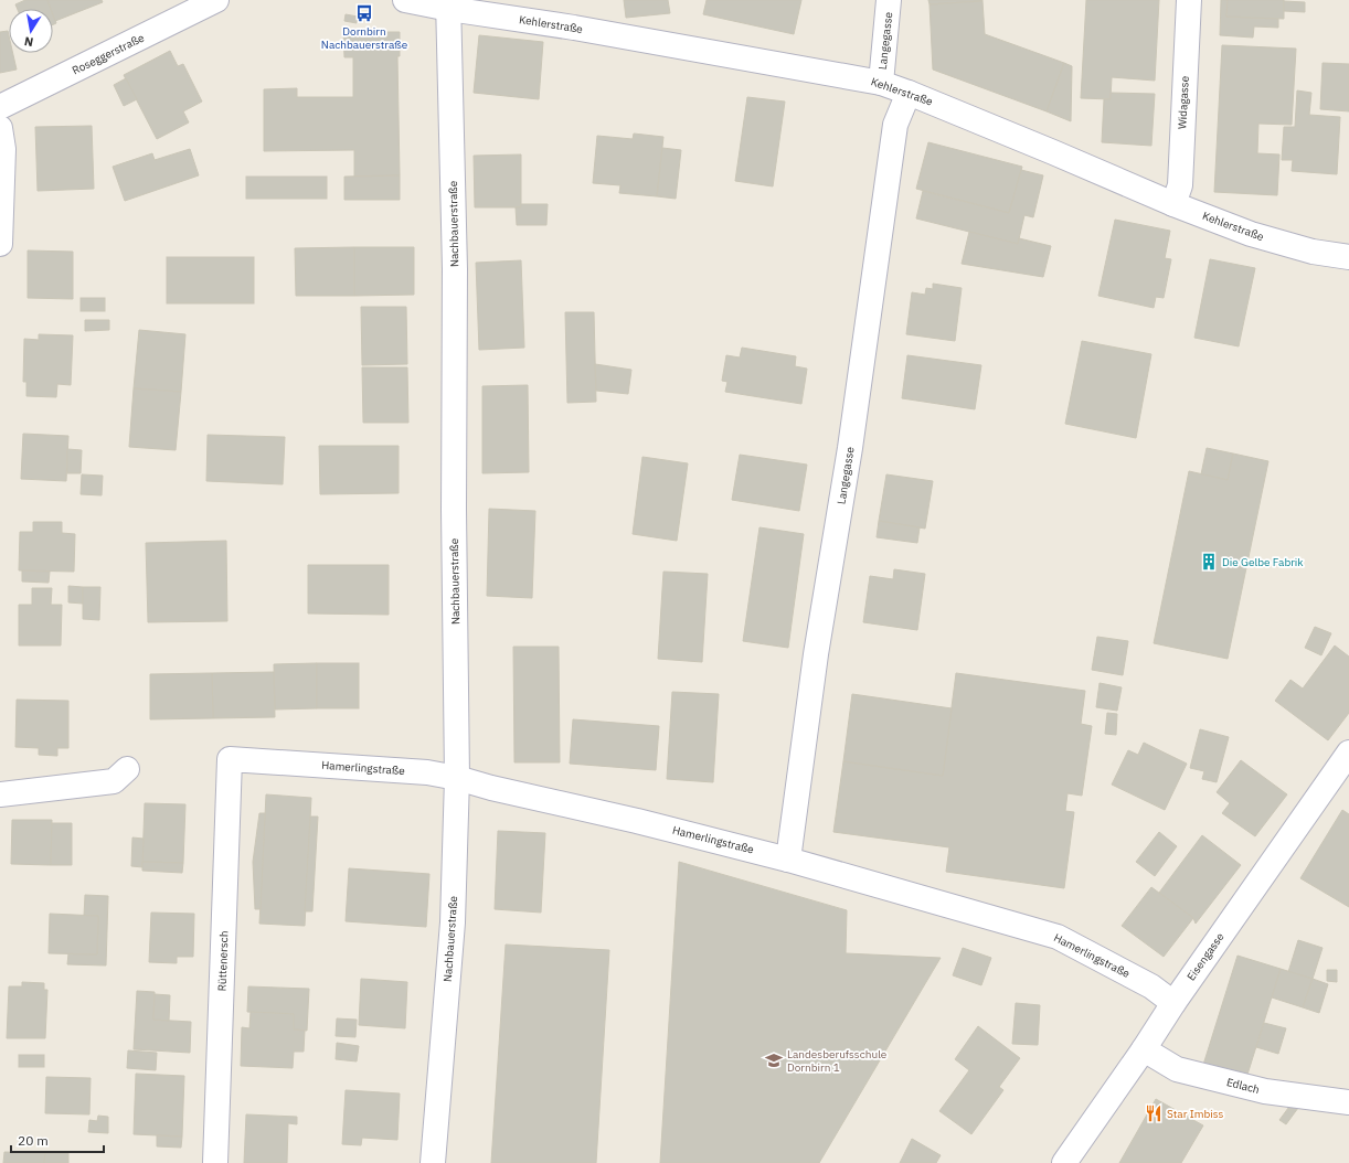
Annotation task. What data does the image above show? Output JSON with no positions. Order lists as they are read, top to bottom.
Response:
{
  "streets": {
    "street": [
      "Kehlerstraße",
      "Langegasse",
      "Roseggerstraße",
      "Widagasse",
      "Nachbauerstraße",
      "Hamerlingstraße",
      "Eisengasse",
      "Rüttenersch",
      "Edlach"
    ]
  },
  "crossings": [
    ["Kehlerstraße", "Langegasse"],
    ["Kehlerstraße", "Widagasse"],
    ["Kehlerstraße", "Nachbauerstraße"],
    ["Langegasse", "Hamerlingstraße"],
    ["Nachbauerstraße", "Hamerlingstraße"],
    ["Hamerlingstraße", "Eisengasse"],
    ["Hamerlingstraße", "Rüttenersch"],
    ["Eisengasse", "Edlach"]
  ],
  "places": {
    "bus stop": ["Dornbirn Nachbauerstraße"],
    "building": ["Die Gelbe Fabrik"],
    "school or university": ["Landesberufsschule Dornbirn 1"],
    "restaurant": ["Star Imbiss"]
  },
  "scale_bar": "20 m",
  "north": "bottom"
}
